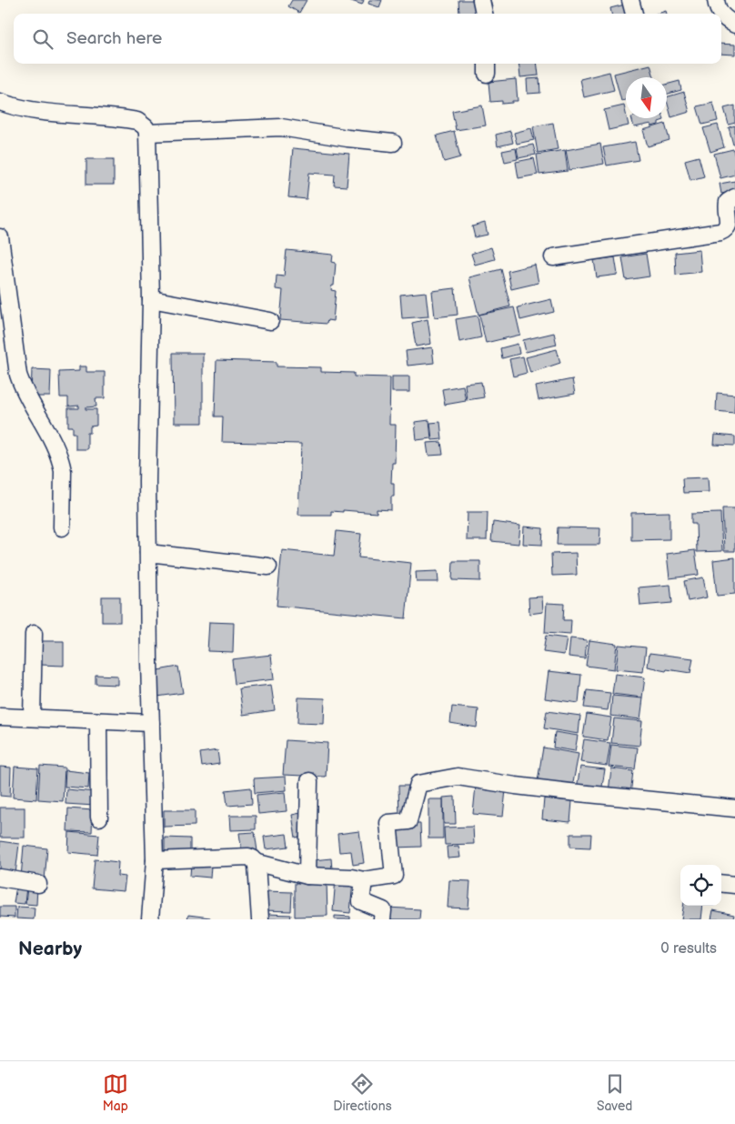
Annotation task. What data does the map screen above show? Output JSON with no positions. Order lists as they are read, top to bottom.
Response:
{
  "north": "bottom",
  "page": {
    "search": "Search here",
    "heading": ["Nearby", "0 results"],
    "nav": ["Map", "Directions", "Saved"]
  }
}
